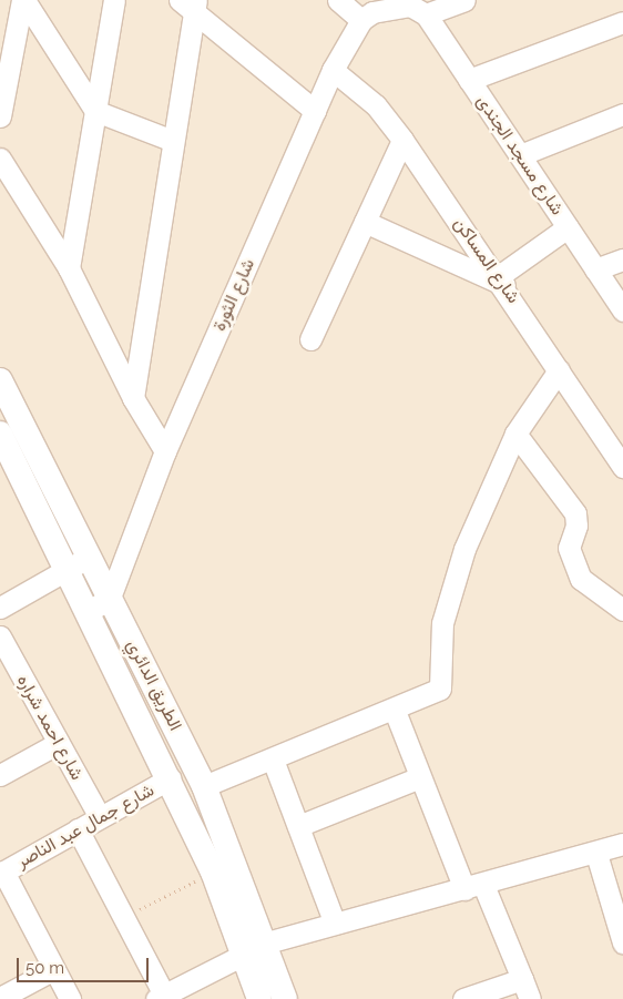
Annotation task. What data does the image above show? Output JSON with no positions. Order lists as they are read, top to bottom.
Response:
{
  "streets": {
    "street": [
      "شارع مسجد الجندى",
      "شارع المساكن",
      "شارع الثورة",
      "الطريق الدائري",
      "شارع احمد شراره",
      "شارع جمال عبد الناصر"
    ]
  },
  "crossings": [
    ["شارع المساكن", "شارع الثورة"],
    ["شارع الثورة", "الطريق الدائري"],
    ["الطريق الدائري", "شارع جمال عبد الناصر"],
    ["شارع احمد شراره", "شارع جمال عبد الناصر"]
  ],
  "scale_bar": "50 m"
}
